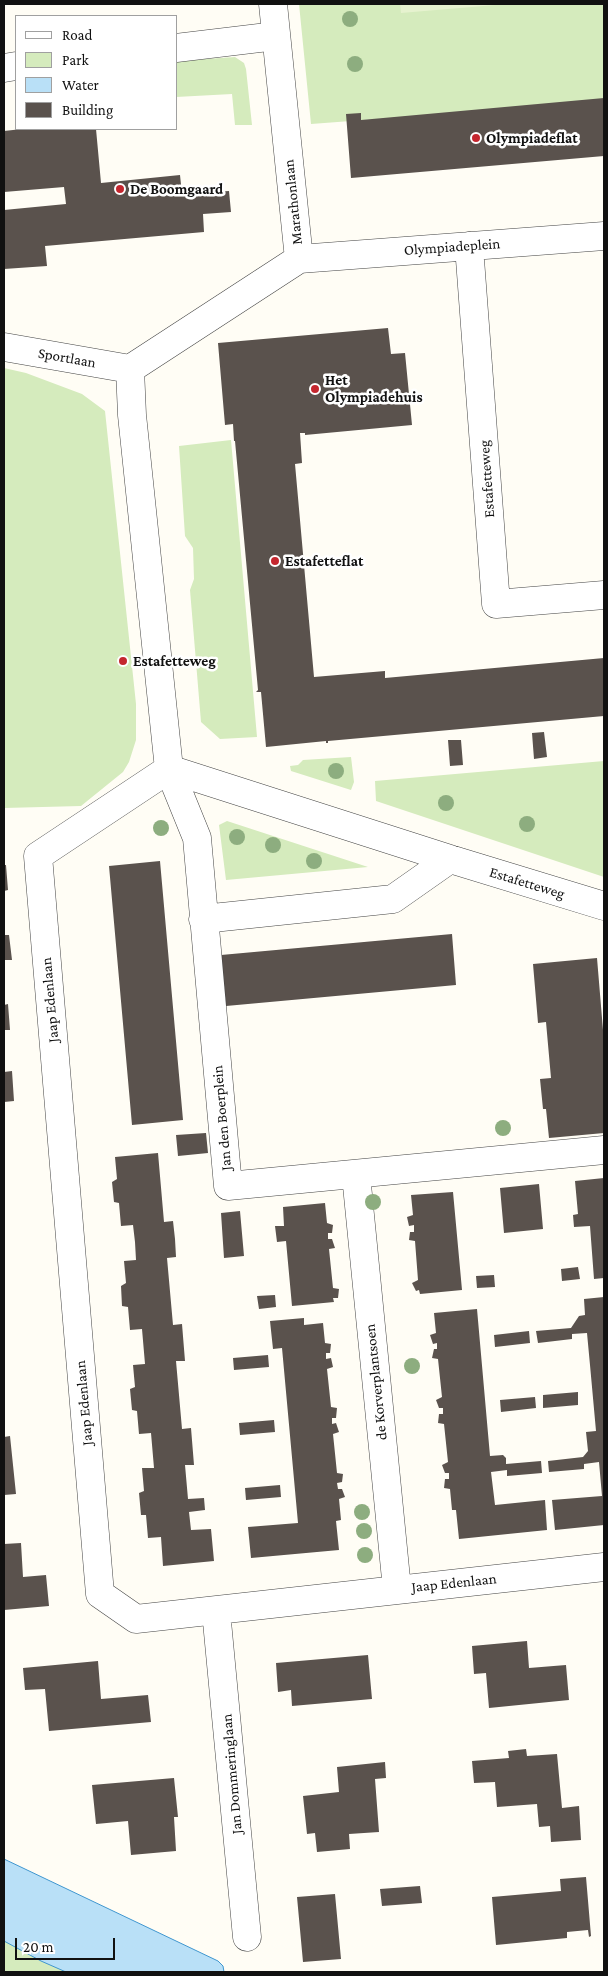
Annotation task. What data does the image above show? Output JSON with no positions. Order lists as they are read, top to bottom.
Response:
{
  "streets": {
    "street": [
      "Marathonlaan",
      "Olympiadeplein",
      "Sportlaan",
      "Estafetteweg",
      "Jaap Edenlaan",
      "Jan den Boerplein",
      "de Korverplantsoen",
      "Jan Dommeringlaan"
    ]
  },
  "crossings": [
    ["Marathonlaan", "Olympiadeplein"],
    ["Marathonlaan", "Sportlaan"],
    ["Olympiadeplein", "Estafetteweg"],
    ["Estafetteweg", "Jaap Edenlaan"],
    ["Estafetteweg", "Jan den Boerplein"],
    ["Jaap Edenlaan", "Jan den Boerplein"],
    ["Jaap Edenlaan", "de Korverplantsoen"],
    ["Jaap Edenlaan", "Jan Dommeringlaan"],
    ["Jan den Boerplein", "de Korverplantsoen"]
  ],
  "places": [
    "Olympiadeflat",
    "De Boomgaard",
    "Het Olympiadehuis",
    "Estafetteflat",
    "Estafetteweg"
  ],
  "legend": [
    "Road",
    "Park",
    "Water",
    "Building"
  ],
  "scale_bar": "20 m"
}
